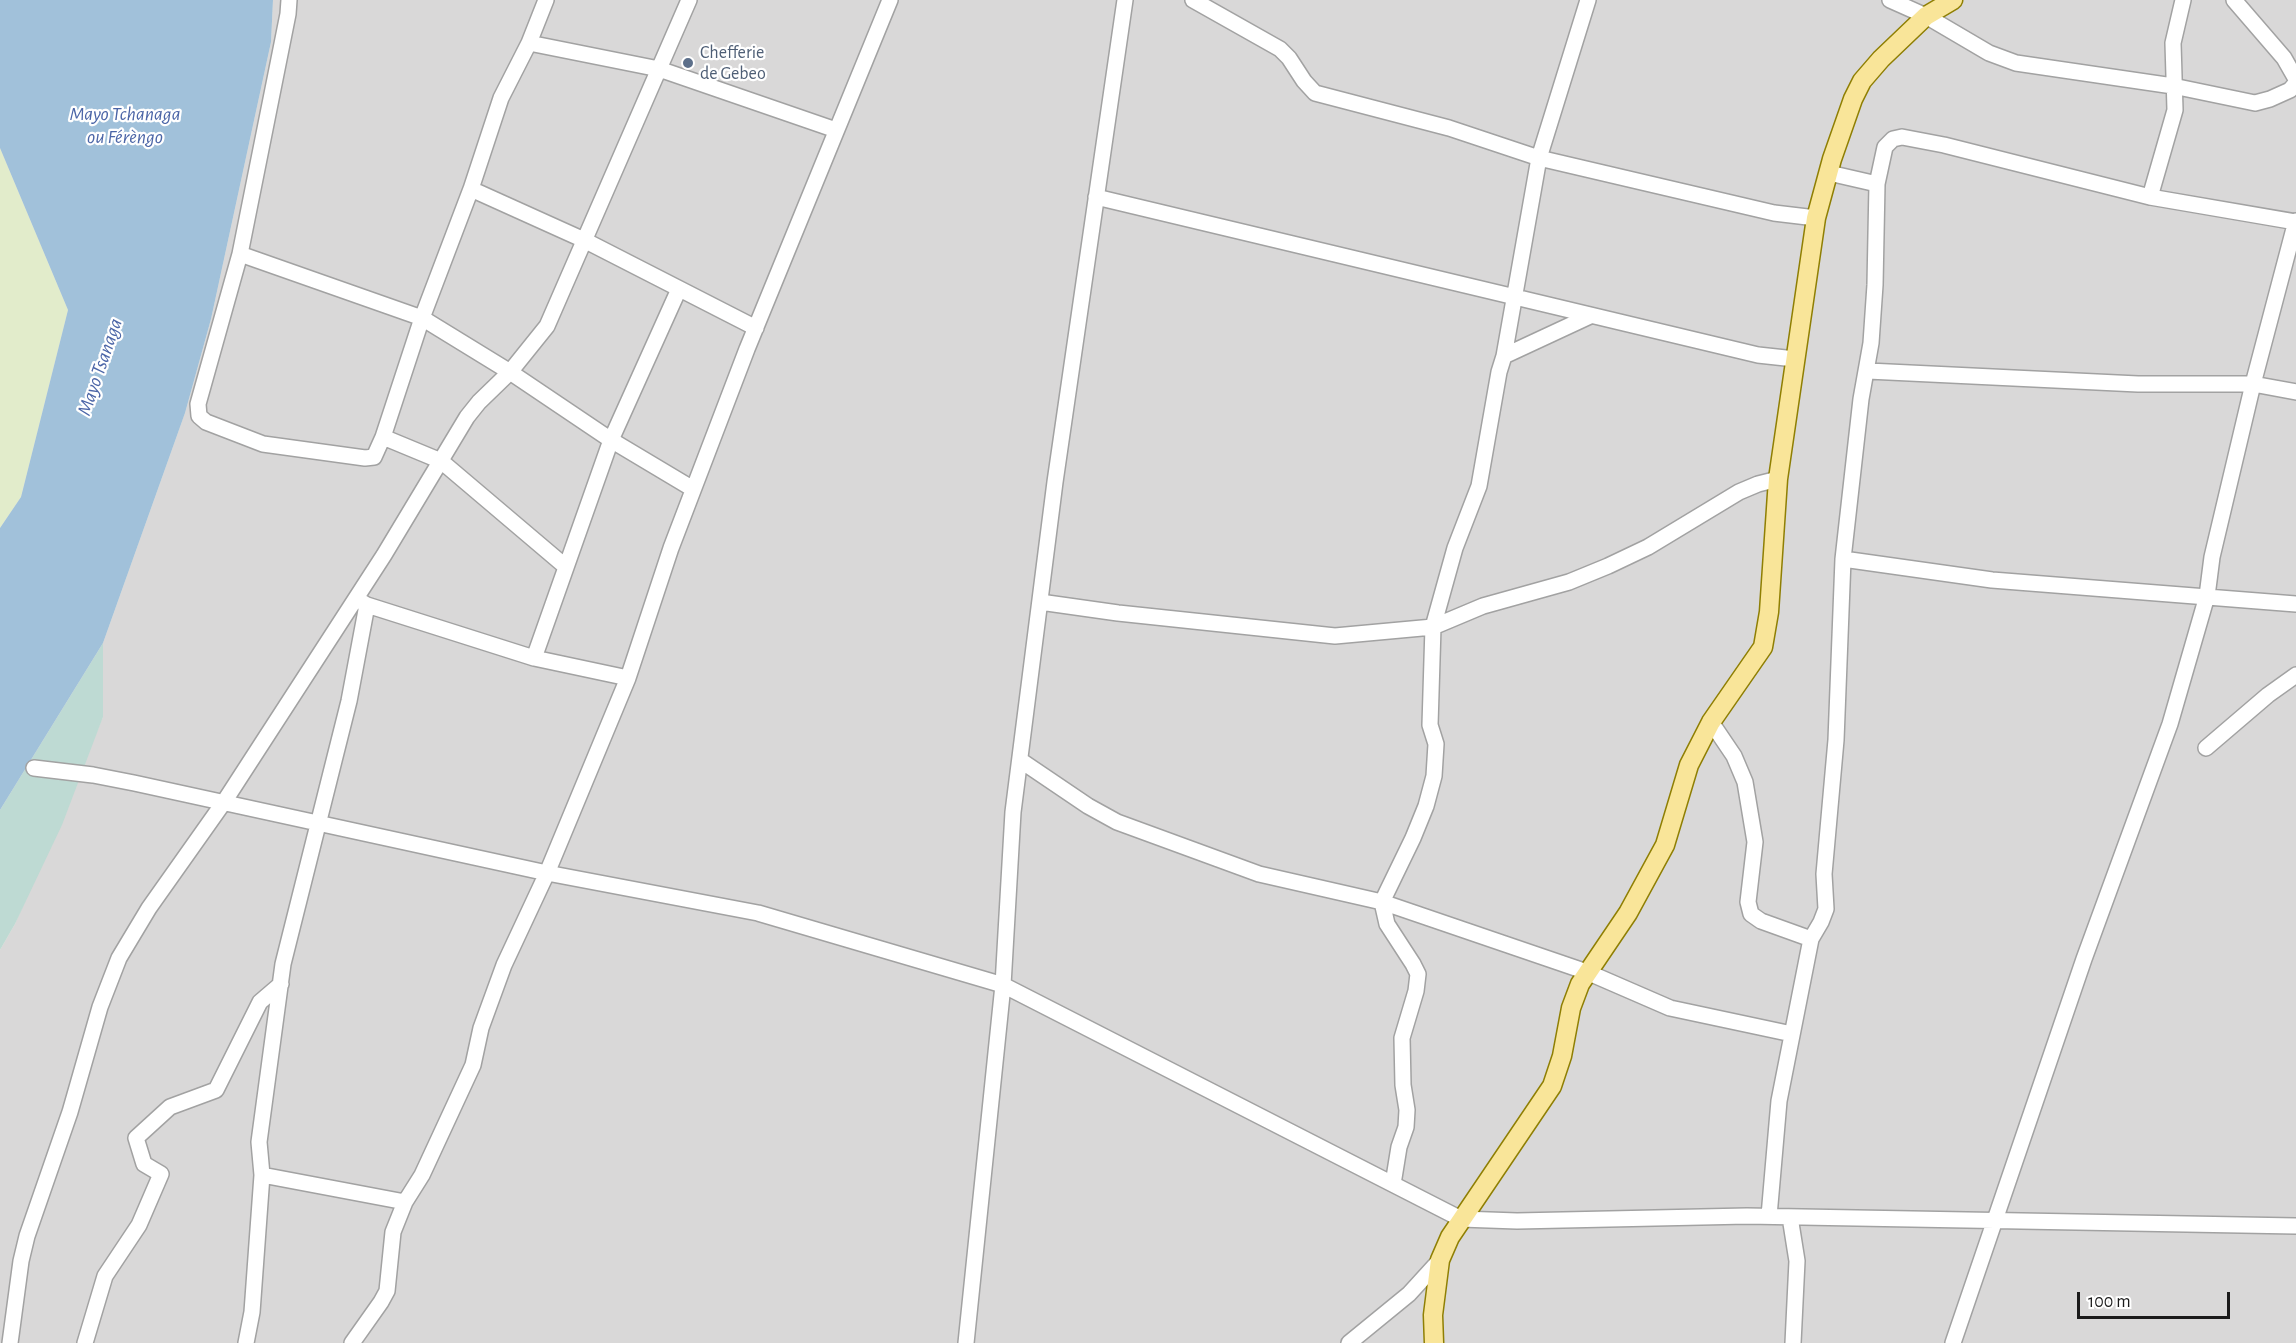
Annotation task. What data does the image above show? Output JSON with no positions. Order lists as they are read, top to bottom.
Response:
{
  "water": ["Mayo Tchanaga ou Férèngo", "Mayo Tsanaga"],
  "places": ["Chefferie de Gebeo"],
  "scale_bar": "100 m"
}
